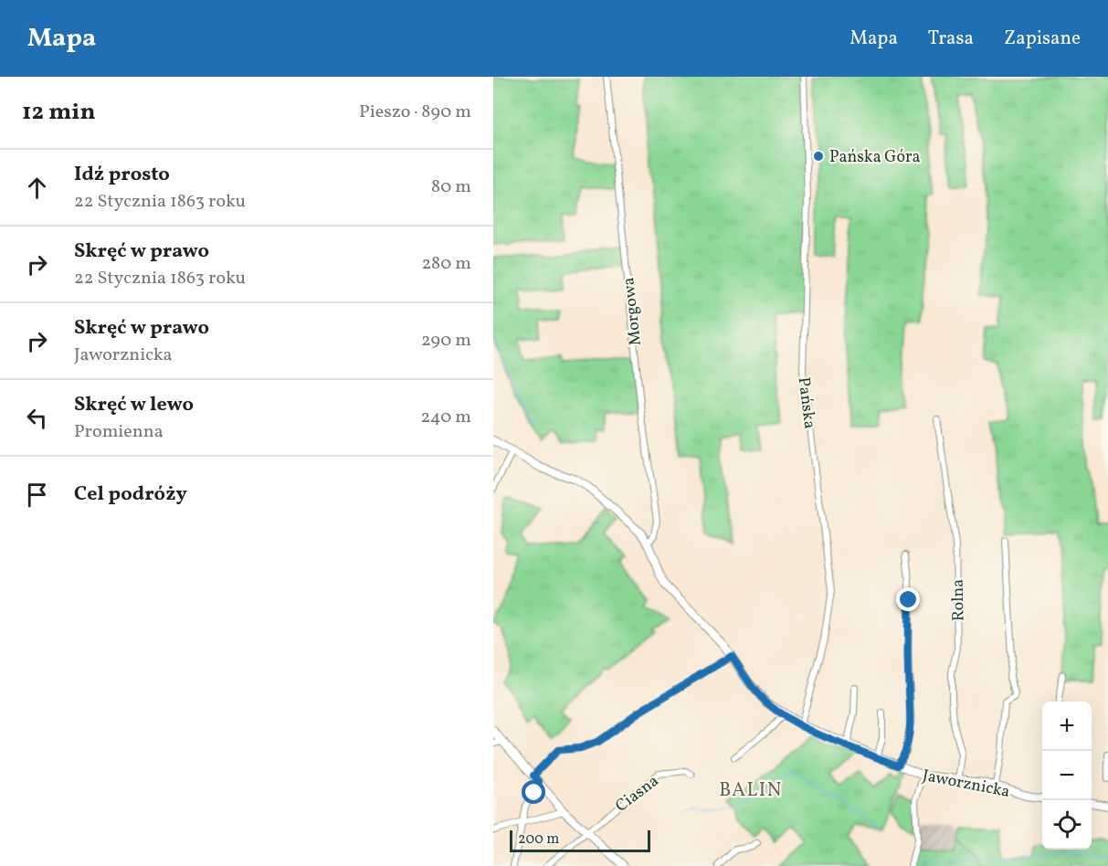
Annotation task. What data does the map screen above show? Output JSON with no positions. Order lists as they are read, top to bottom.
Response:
{
  "streets": {
    "street": [
      "Morgowa",
      "Pańska",
      "Rolna",
      "Jaworznicka",
      "Ciasna"
    ]
  },
  "crossings": [
    ["Morgowa", "Jaworznicka"],
    ["Pańska", "Jaworznicka"],
    ["Rolna", "Jaworznicka"]
  ],
  "districts": ["BALIN"],
  "places": ["Pańska Góra"],
  "scale_bar": "200 m",
  "page": {
    "header": "Mapa",
    "nav": ["Mapa", "Trasa", "Zapisane"],
    "heading": ["12 min", "Pieszo · 890 m"],
    "list": [
      ["Idź prosto", "22 Stycznia 1863 roku", "80 m"],
      ["Skręć w prawo", "22 Stycznia 1863 roku", "280 m"],
      ["Skręć w prawo", "Jaworznicka", "290 m"],
      ["Skręć w lewo", "Promienna", "240 m"],
      "Cel podróży"
    ],
    "map_buttons": ["+", "−"],
    "scale": "200 m"
  }
}
